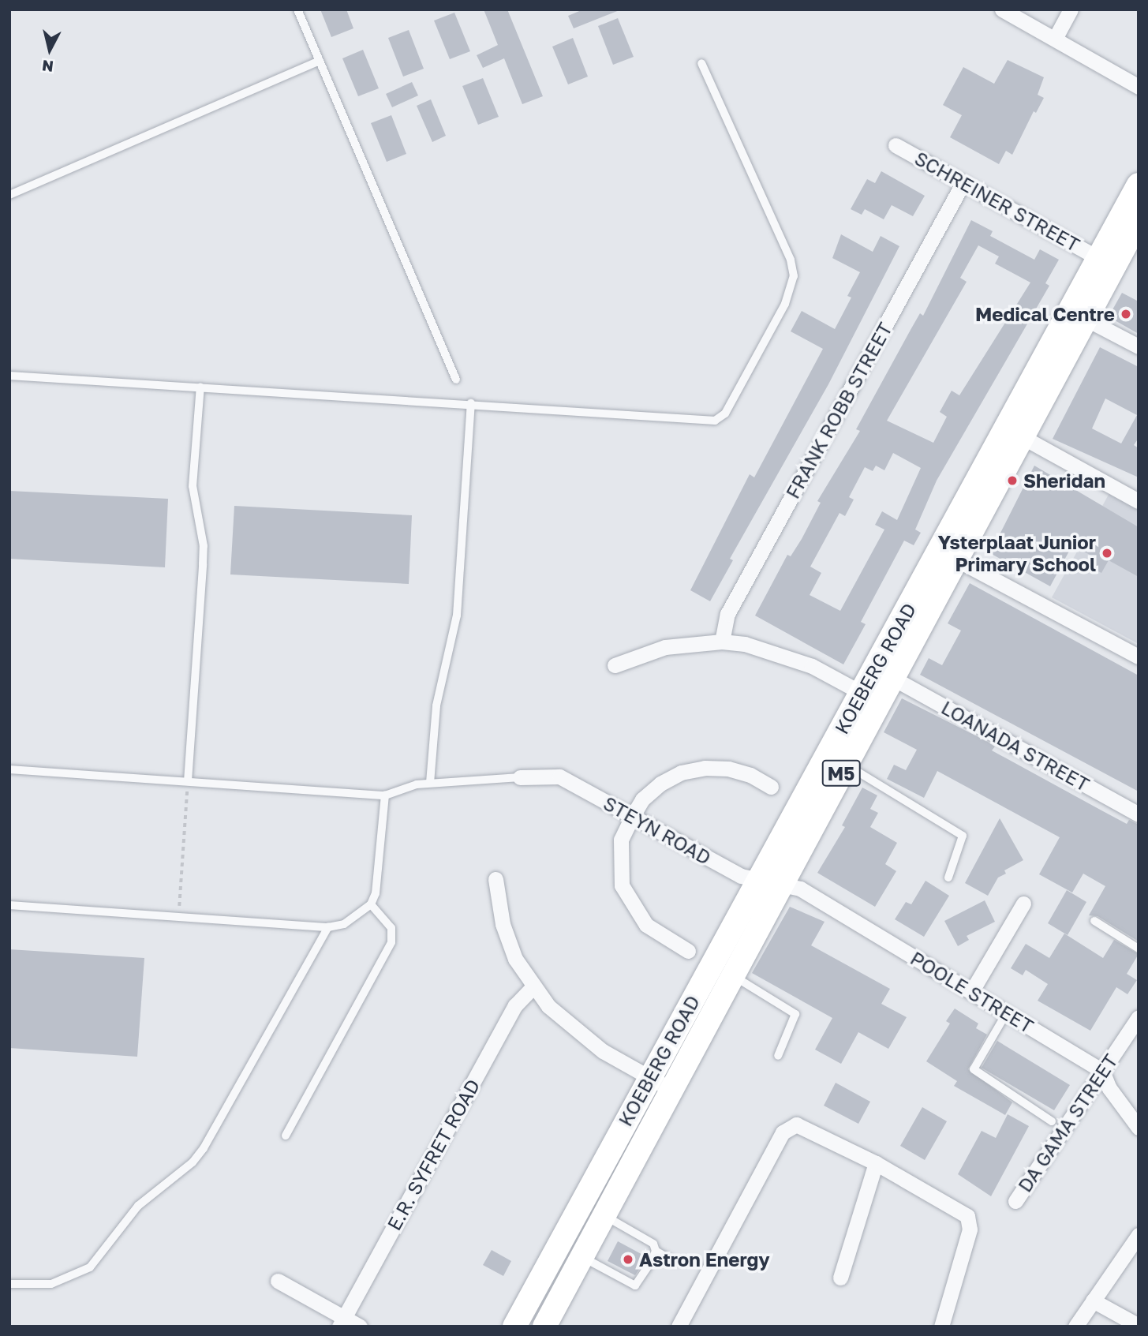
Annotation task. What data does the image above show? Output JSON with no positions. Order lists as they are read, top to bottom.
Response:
{
  "streets": {
    "main road": ["KOEBERG ROAD", "M5"],
    "street": [
      "SCHREINER STREET",
      "FRANK ROBB STREET",
      "LOANADA STREET",
      "STEYN ROAD",
      "POOLE STREET",
      "DA GAMA STREET",
      "E.R. SYFRET ROAD"
    ]
  },
  "crossings": [
    ["SCHREINER STREET", "FRANK ROBB STREET"],
    ["SCHREINER STREET", "KOEBERG ROAD"],
    ["KOEBERG ROAD", "LOANADA STREET"],
    ["KOEBERG ROAD", "STEYN ROAD"],
    ["KOEBERG ROAD", "POOLE STREET"],
    ["STEYN ROAD", "POOLE STREET"],
    ["POOLE STREET", "DA GAMA STREET"]
  ],
  "places": [
    "Medical Centre",
    "Sheridan",
    "Ysterplaat Junior Primary School",
    "Astron Energy"
  ],
  "north": "bottom"
}
